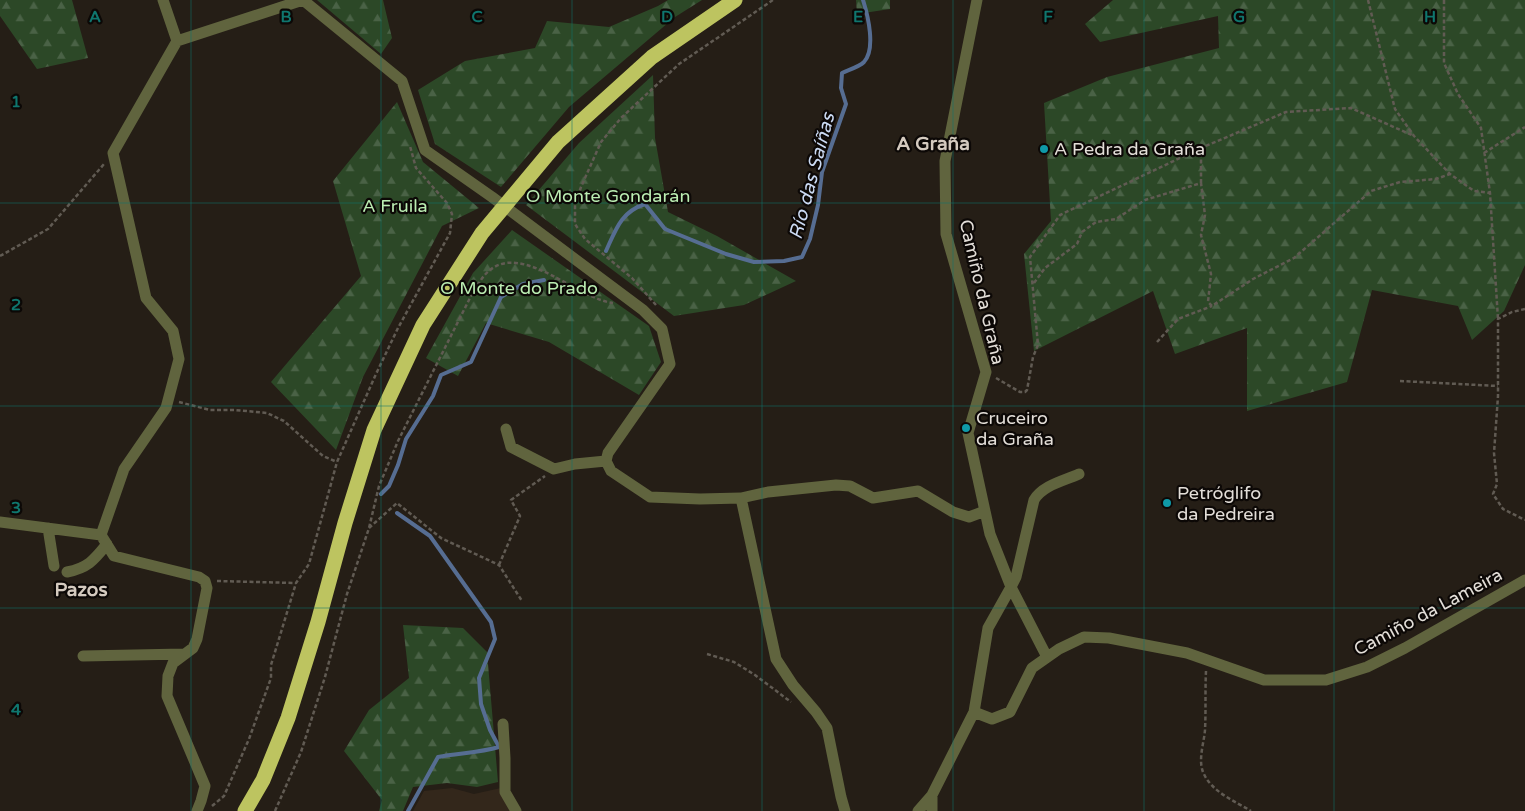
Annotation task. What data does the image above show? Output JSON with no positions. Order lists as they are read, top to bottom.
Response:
{
  "streets": {
    "street": ["Camiño da Graña", "Camiño da Lameira"]
  },
  "crossings": [
    ["Camiño da Graña", "Camiño da Lameira"]
  ],
  "districts": ["A Graña", "Pazos"],
  "water": ["Río das Saíñas"],
  "parks": ["O Monte Gondarán", "A Fruila", "O Monte do Prado"],
  "places": ["A Pedra da Graña", "Cruceiro da Graña", "Petróglifo da Pedreira"],
  "grid": {
    "columns": [
      "A",
      "B",
      "C",
      "D",
      "E",
      "F",
      "G",
      "H"
    ],
    "rows": [
      "1",
      "2",
      "3",
      "4"
    ]
  }
}
